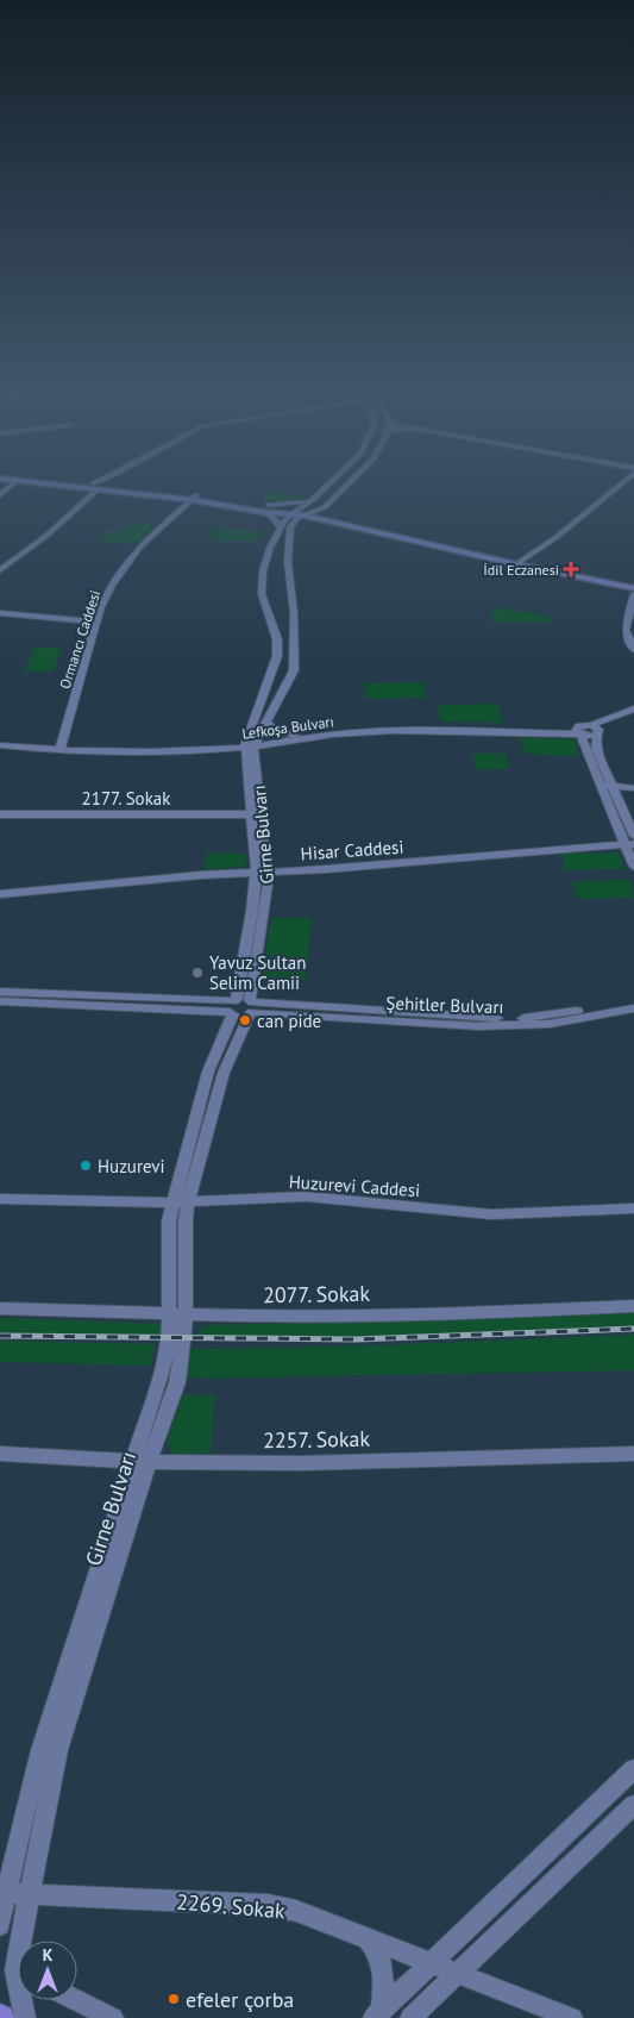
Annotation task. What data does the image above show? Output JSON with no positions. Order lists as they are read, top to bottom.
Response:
{
  "streets": {
    "main road": [
      "Ormancı Caddesi",
      "Lefkoşa Bulvarı",
      "2177. Sokak",
      "Girne Bulvarı",
      "Hisar Caddesi",
      "Şehitler Bulvarı",
      "Huzurevi Caddesi",
      "2077. Sokak",
      "2257. Sokak",
      "2269. Sokak"
    ]
  },
  "crossings": [
    ["Ormancı Caddesi", "Lefkoşa Bulvarı"],
    ["Lefkoşa Bulvarı", "Girne Bulvarı"],
    ["2177. Sokak", "Girne Bulvarı"],
    ["Girne Bulvarı", "Hisar Caddesi"],
    ["Girne Bulvarı", "Şehitler Bulvarı"],
    ["Girne Bulvarı", "Huzurevi Caddesi"],
    ["Girne Bulvarı", "2077. Sokak"],
    ["Girne Bulvarı", "2257. Sokak"],
    ["Girne Bulvarı", "2269. Sokak"]
  ],
  "places": {
    "health": ["İdil Eczanesi"],
    "other": [
      "Yavuz Sultan Selim Camii",
      "can pide",
      "Huzurevi",
      "efeler çorba"
    ]
  },
  "north": "top"
}
